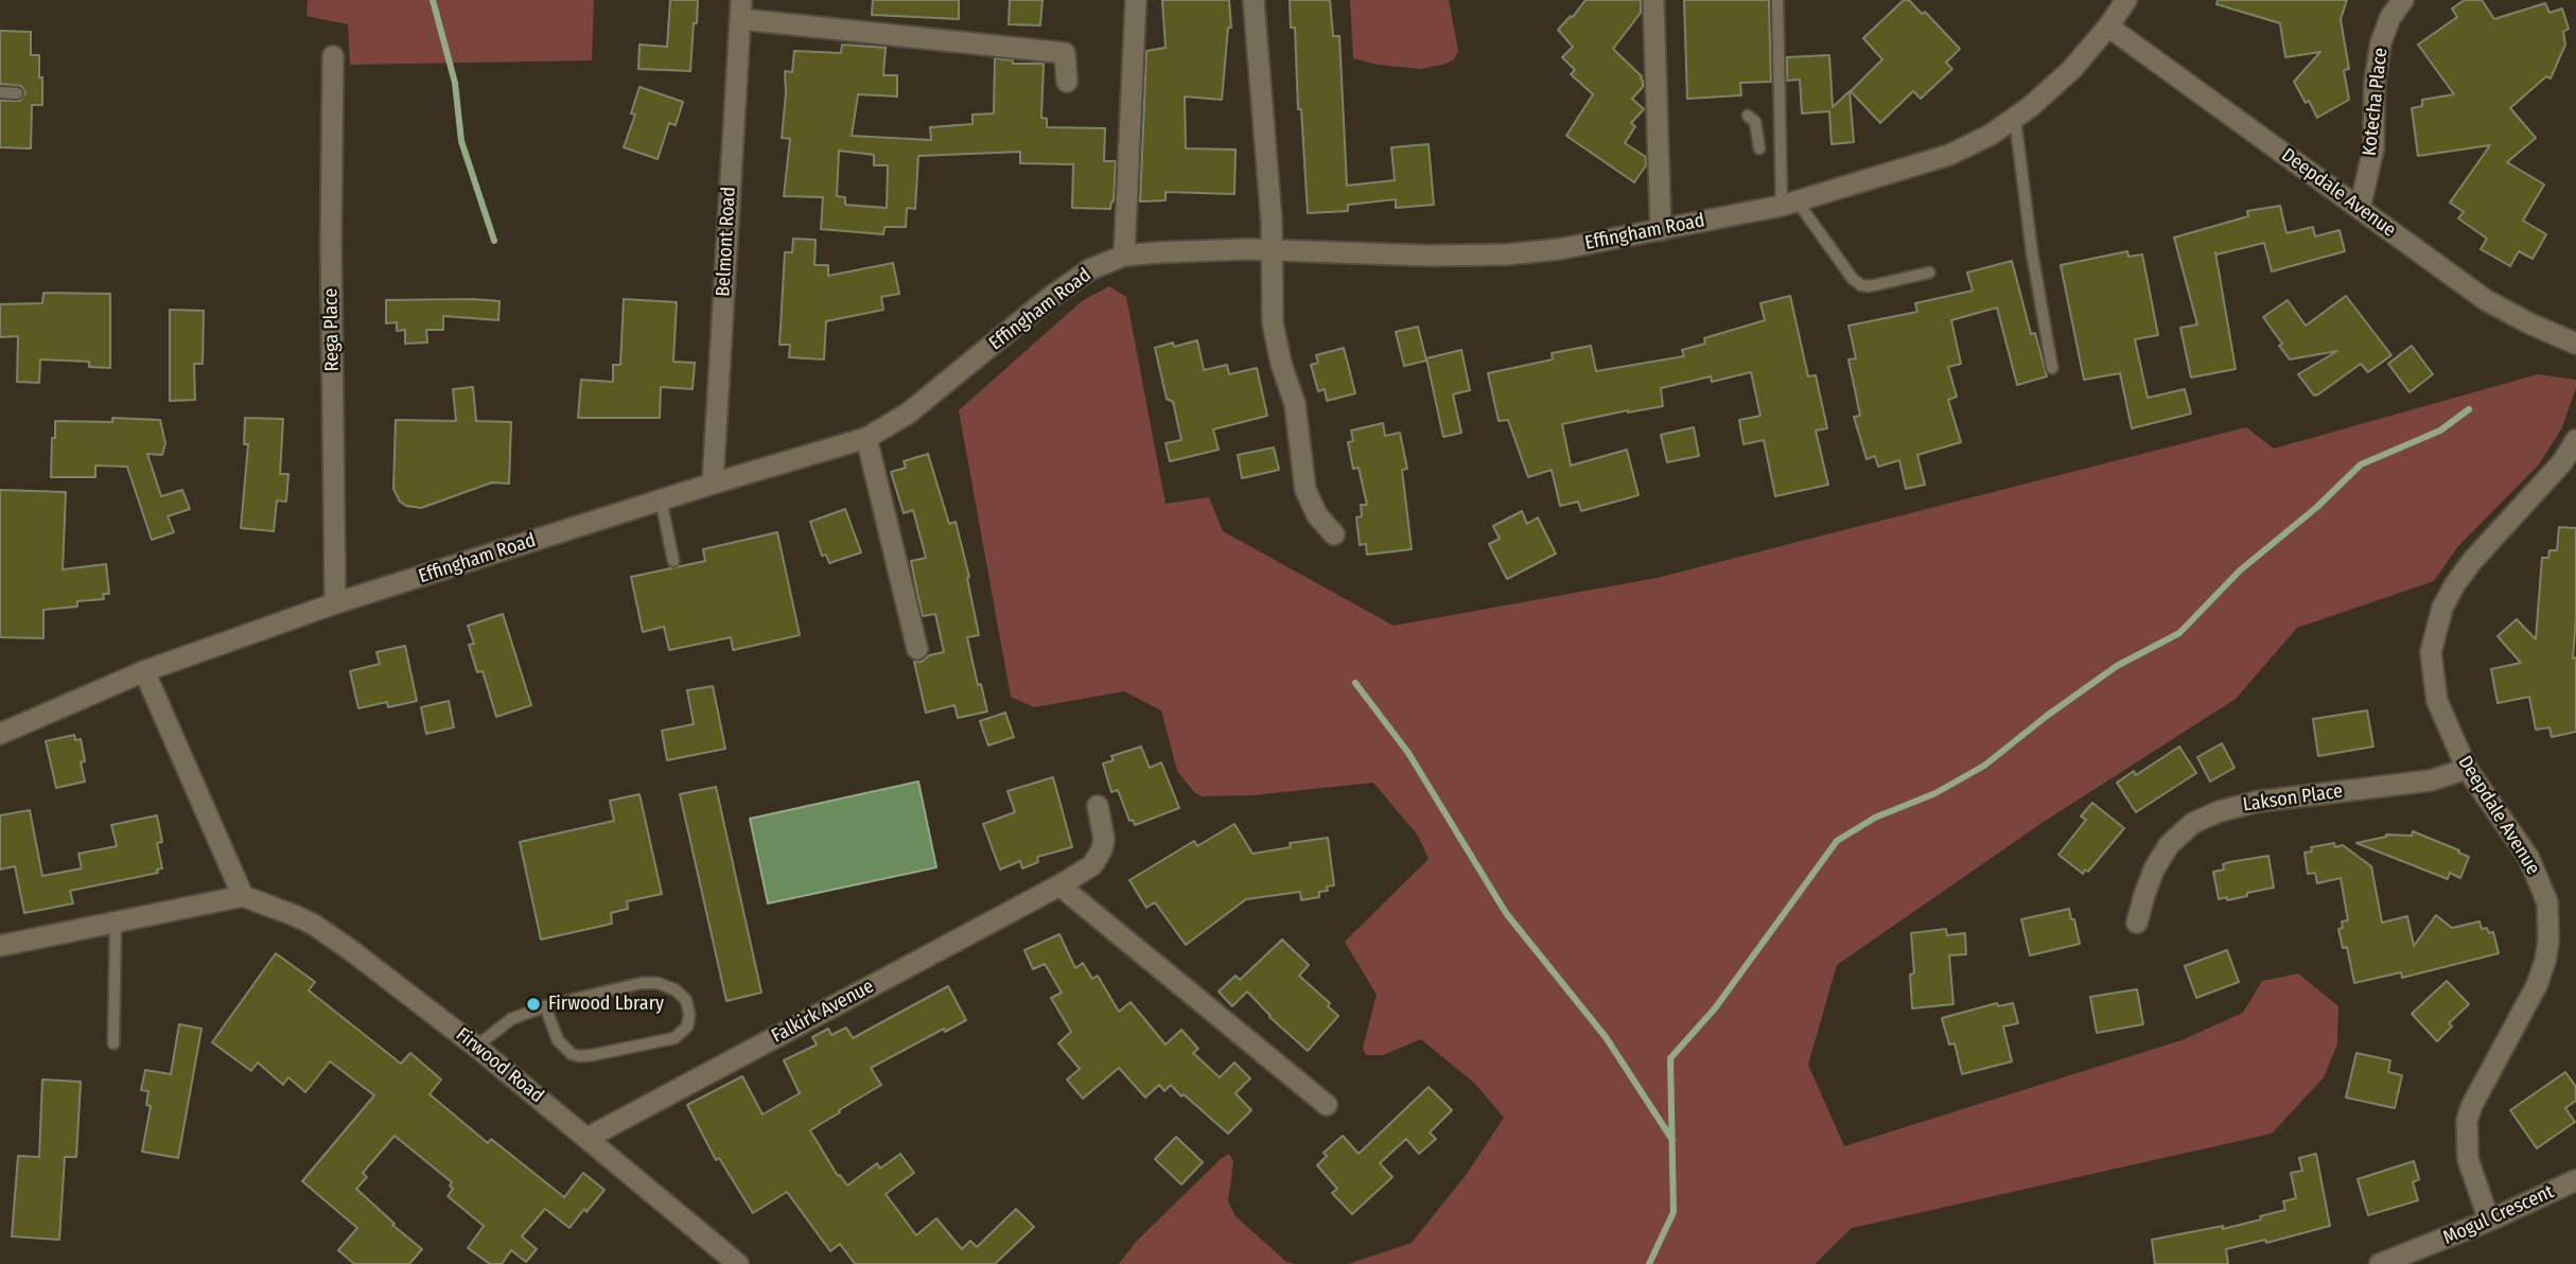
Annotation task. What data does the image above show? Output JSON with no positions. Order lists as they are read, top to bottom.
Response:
{
  "streets": {
    "street": [
      "Kotecha Place",
      "Deepdale Avenue",
      "Effingham Road",
      "Belmont Road",
      "Rega Place",
      "Lakson Place",
      "Falkirk Avenue",
      "Firwood Road",
      "Mogul Crescent"
    ]
  },
  "crossings": [
    ["Kotecha Place", "Deepdale Avenue"],
    ["Deepdale Avenue", "Effingham Road"],
    ["Deepdale Avenue", "Lakson Place"],
    ["Deepdale Avenue", "Mogul Crescent"],
    ["Effingham Road", "Belmont Road"],
    ["Effingham Road", "Rega Place"],
    ["Falkirk Avenue", "Firwood Road"]
  ],
  "places": ["Firwood Lbrary"]
}
